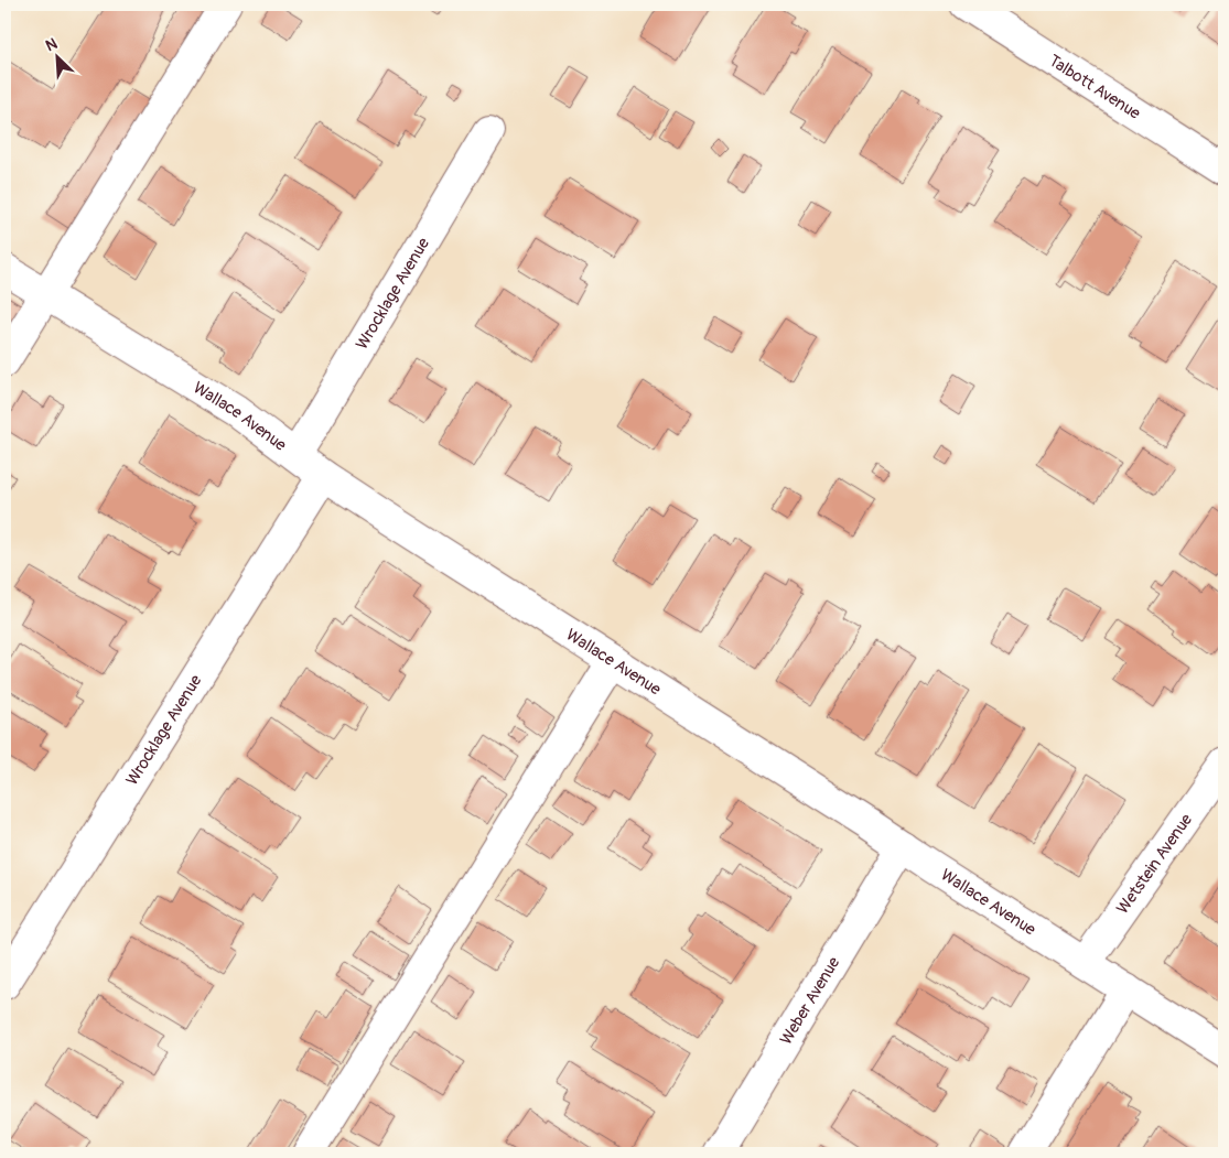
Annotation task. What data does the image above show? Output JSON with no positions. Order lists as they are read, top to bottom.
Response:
{
  "streets": {
    "street": [
      "Talbott Avenue",
      "Wrocklage Avenue",
      "Wallace Avenue",
      "Wetstein Avenue",
      "Weber Avenue"
    ]
  },
  "crossings": [
    ["Wrocklage Avenue", "Wallace Avenue"],
    ["Wallace Avenue", "Wetstein Avenue"],
    ["Wallace Avenue", "Weber Avenue"]
  ],
  "north": "top left"
}
